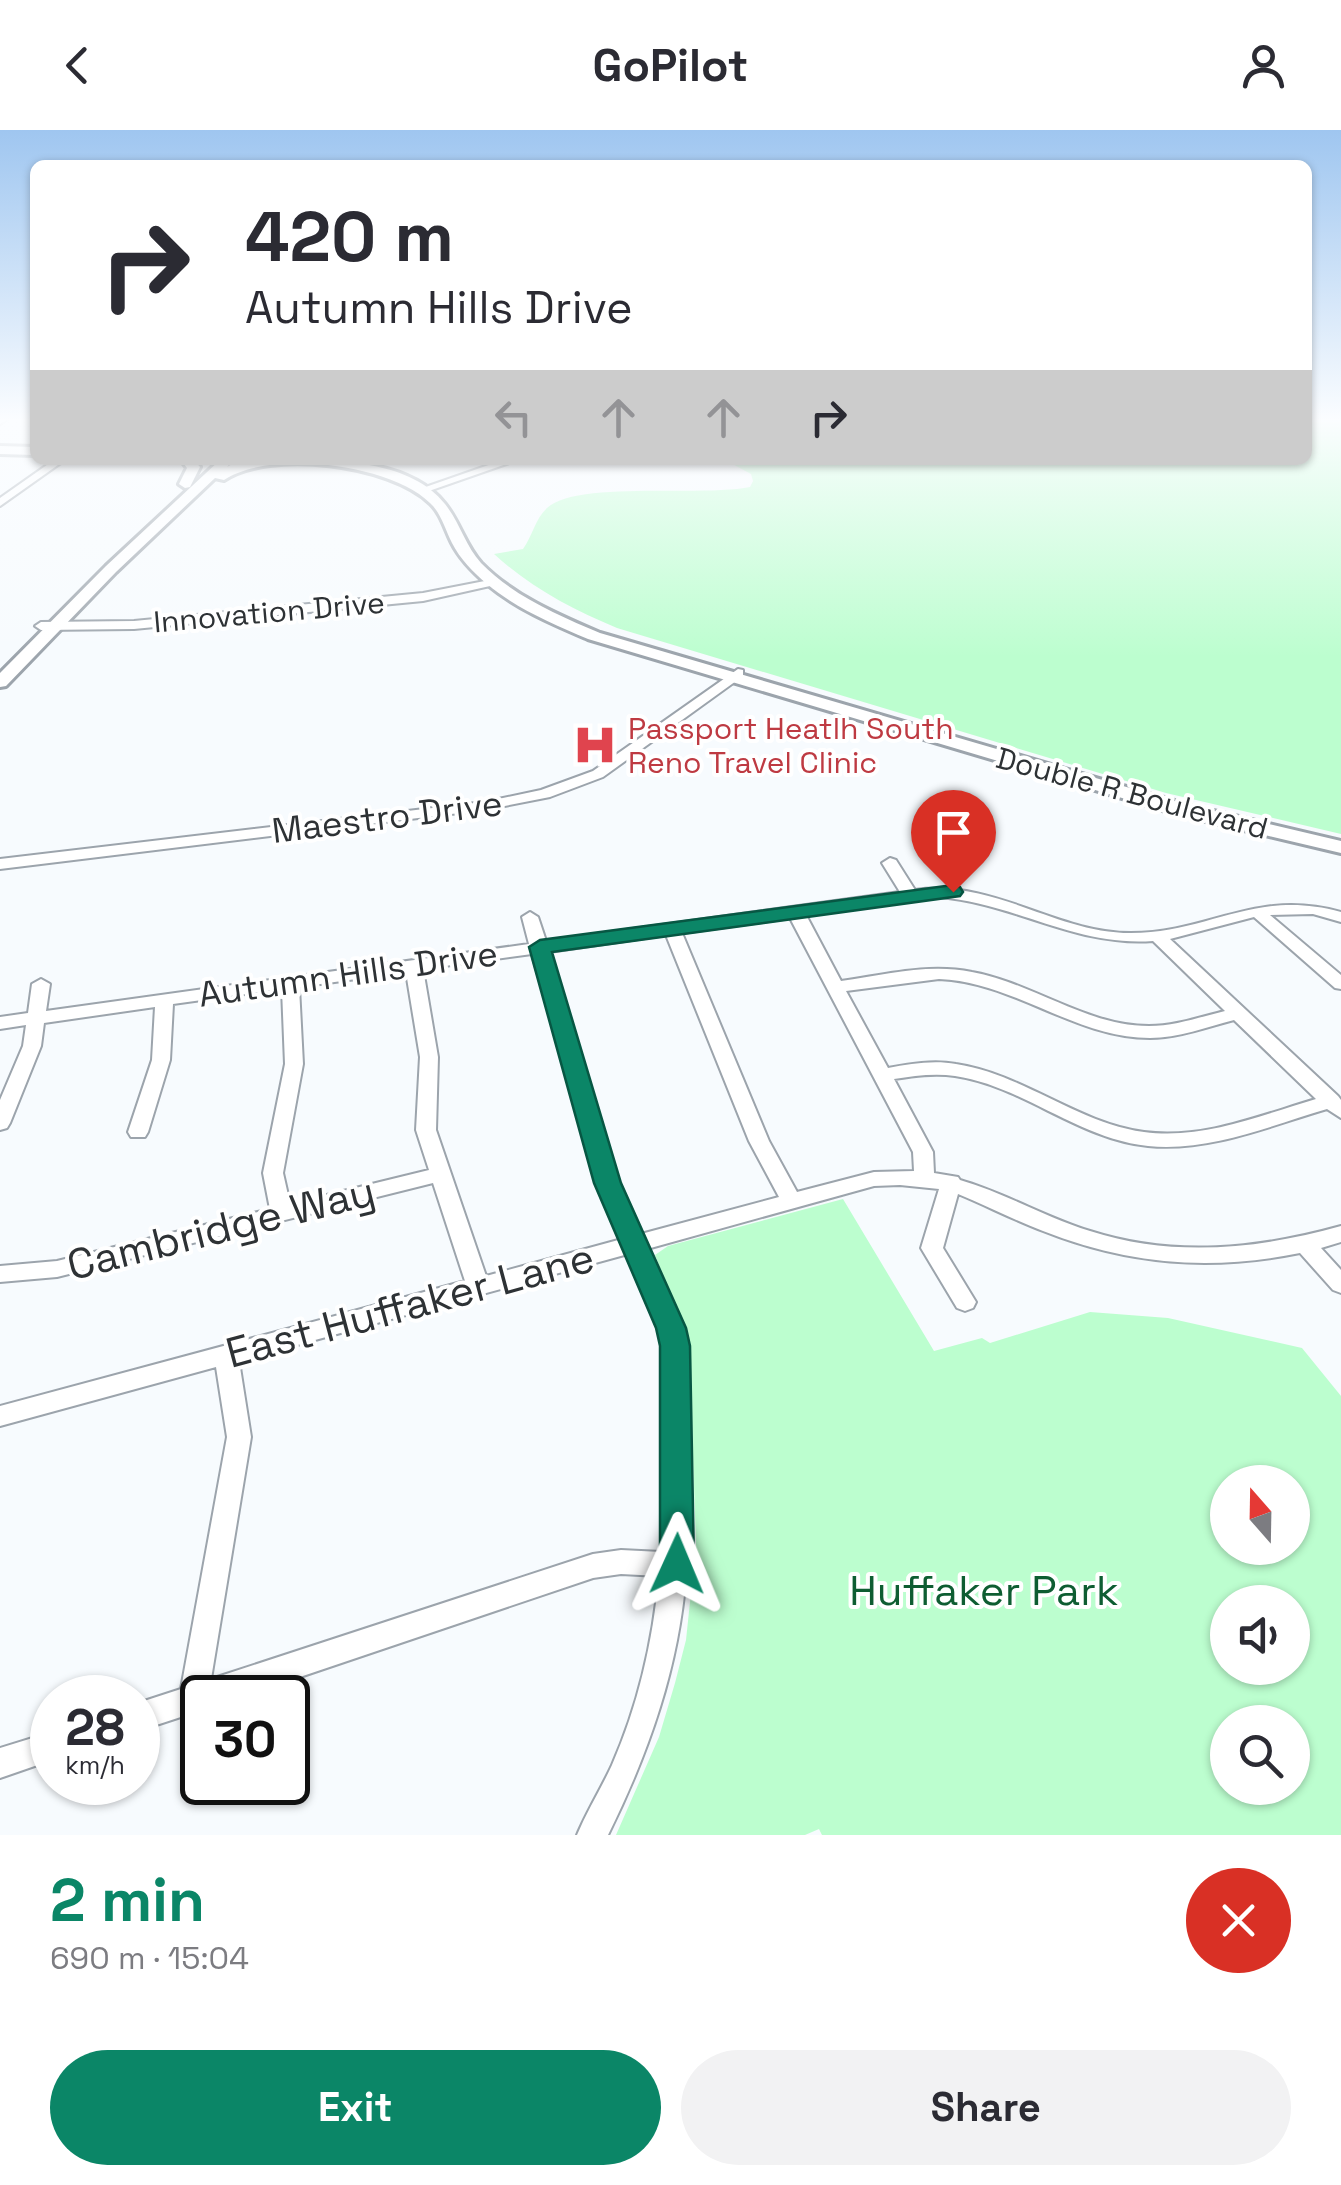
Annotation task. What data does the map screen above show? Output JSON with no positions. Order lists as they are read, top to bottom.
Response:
{
  "streets": {
    "main road": ["Double R Boulevard"],
    "street": [
      "Innovation Drive",
      "Maestro Drive",
      "Autumn Hills Drive",
      "Cambridge Way",
      "East Huffaker Lane"
    ]
  },
  "crossings": [
    ["Innovation Drive", "Double R Boulevard"],
    ["Double R Boulevard", "Maestro Drive"]
  ],
  "parks": ["Huffaker Park"],
  "places": {
    "hospital": ["Passport Heatlh South Reno Travel Clinic"]
  },
  "north": "top",
  "page": {
    "header": "GoPilot",
    "turn": ["420 m", "Autumn Hills Drive"],
    "speed": "28 km/h",
    "limit": "30",
    "heading": ["2 min", "690 m · 15:04"],
    "buttons": ["Exit", "Share"]
  }
}
